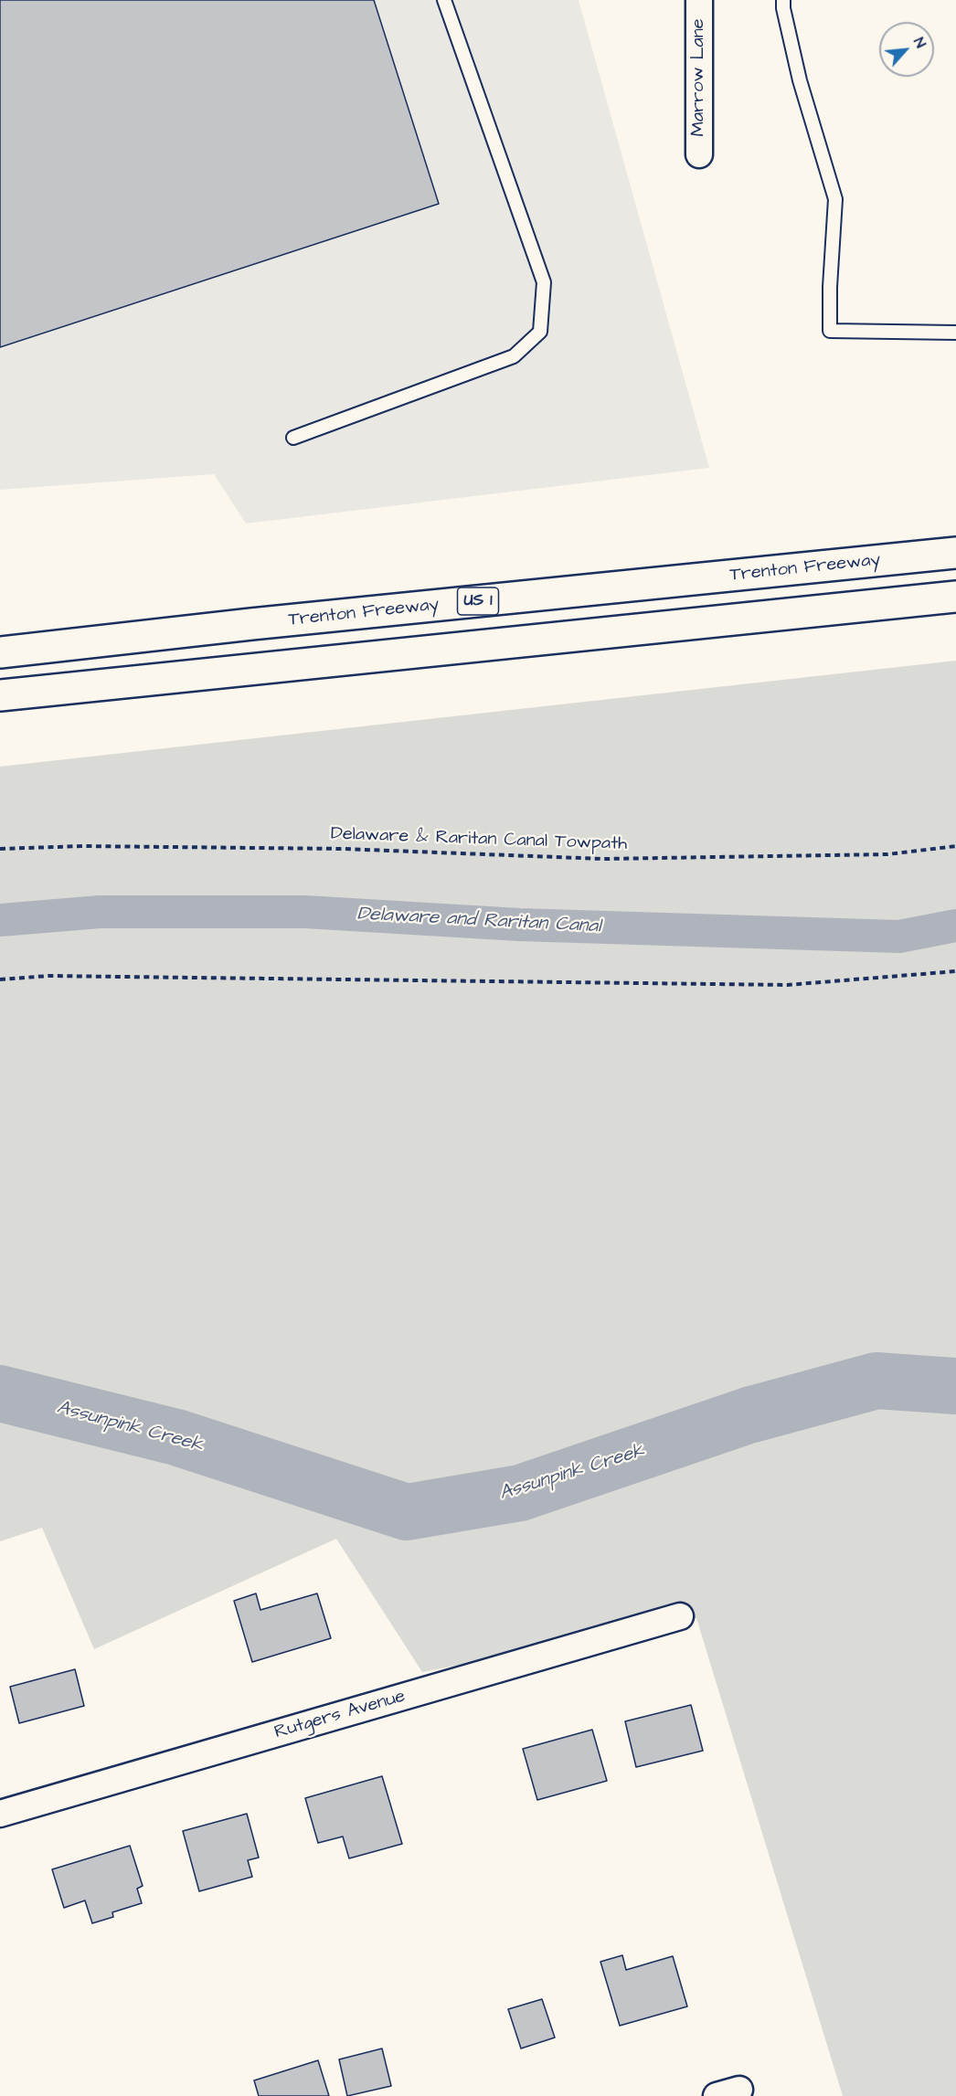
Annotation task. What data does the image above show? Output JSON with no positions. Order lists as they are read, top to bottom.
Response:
{
  "streets": {
    "highway": ["Trenton Freeway", "US 1"],
    "street": ["Marrow Lane", "Rutgers Avenue"],
    "path": ["Delaware & Raritan Canal Towpath"]
  },
  "water": ["Delaware and Raritan Canal", "Assunpink Creek"],
  "north": "top right"
}
